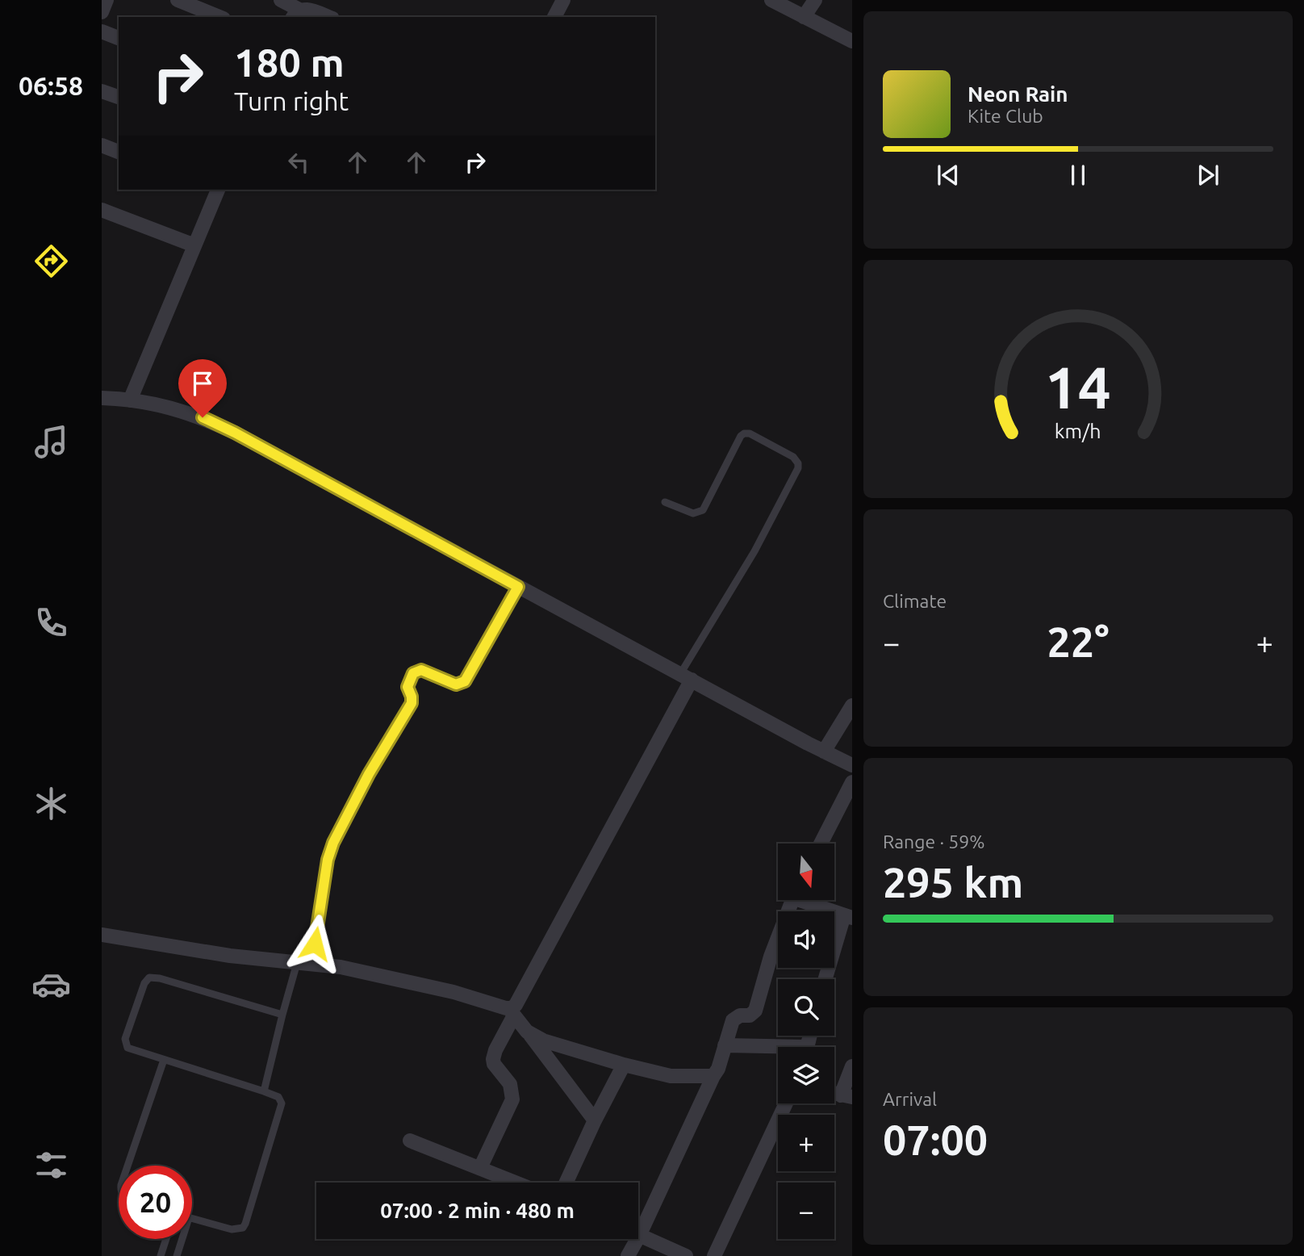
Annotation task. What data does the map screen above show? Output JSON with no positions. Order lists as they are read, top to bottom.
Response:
{
  "north": "bottom",
  "page": {
    "tabs": "06:58",
    "turn": ["180 m", "Turn right"],
    "song": ["Neon Rain", "Kite Club"],
    "tile": [
      "Climate",
      ["Range · 59%", "295 km"],
      ["Arrival", "07:00"]
    ],
    "heat": ["−", "22°", "+"],
    "map_buttons": ["+", "−"],
    "limit": "20",
    "trip": "07:00 · 2 min · 480 m",
    "gauge": ["14", "km/h"]
  }
}
